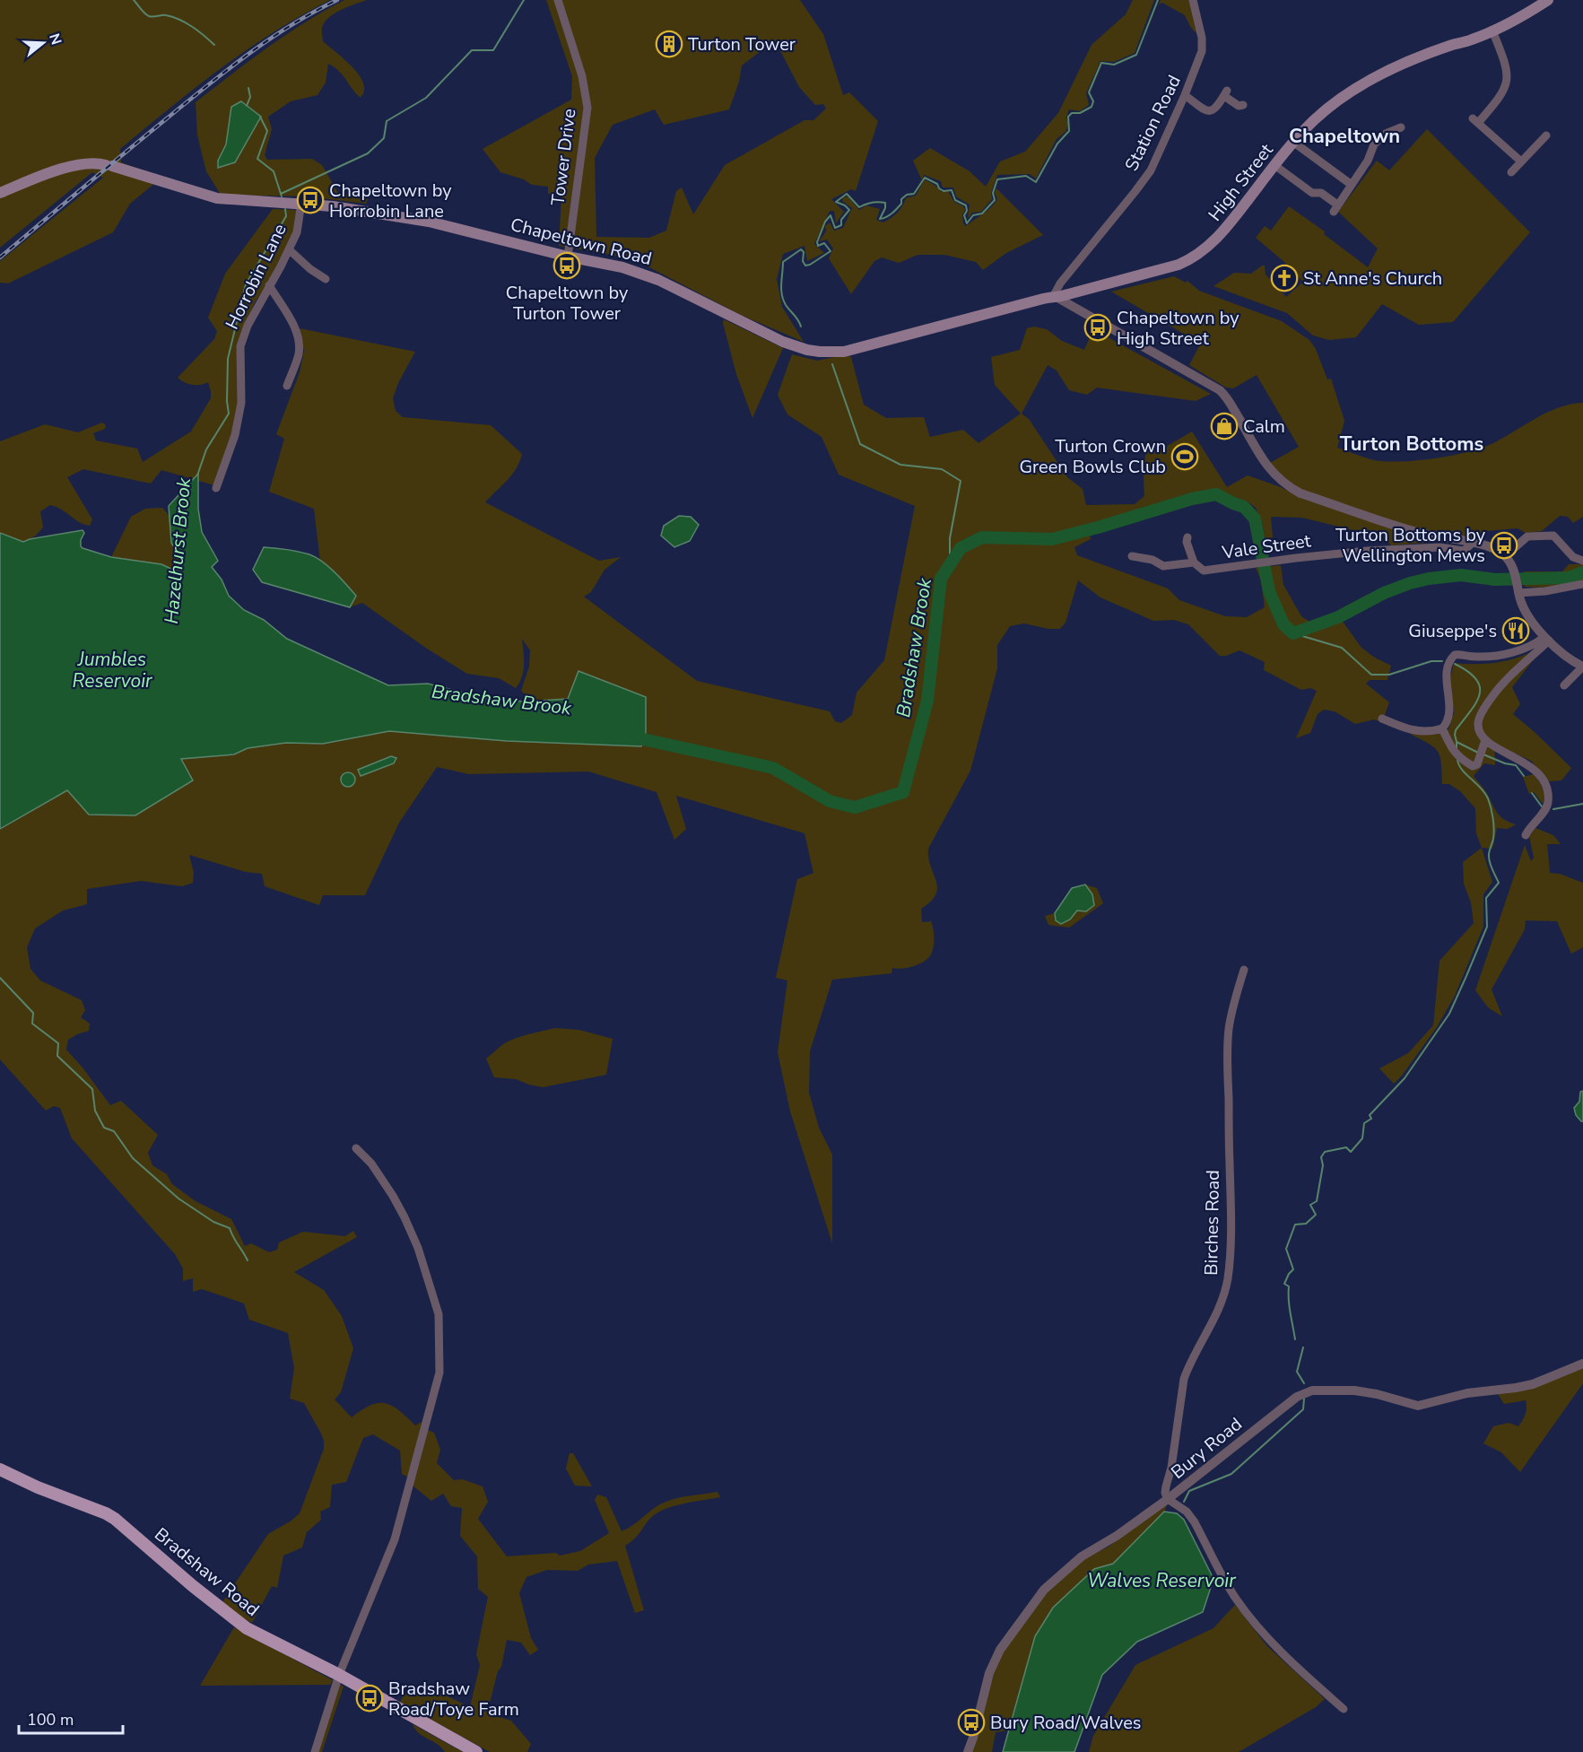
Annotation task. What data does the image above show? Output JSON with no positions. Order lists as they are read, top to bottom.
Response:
{
  "streets": {
    "main road": ["High Street", "Chapeltown Road", "Bradshaw Road"],
    "street": [
      "Station Road",
      "Tower Drive",
      "Horrobin Lane",
      "Vale Street",
      "Birches Road",
      "Bury Road"
    ]
  },
  "crossings": [
    ["Station Road", "High Street"],
    ["Station Road", "Chapeltown Road"],
    ["Tower Drive", "Chapeltown Road"],
    ["High Street", "Chapeltown Road"],
    ["Chapeltown Road", "Horrobin Lane"],
    ["Birches Road", "Bury Road"]
  ],
  "districts": ["Chapeltown", "Turton Bottoms"],
  "water": [
    "Hazelhurst Brook",
    "Bradshaw Brook",
    "Jumbles Reservoir",
    "Walves Reservoir"
  ],
  "places": {
    "building": ["Turton Tower"],
    "bus stop": [
      "Chapeltown by Horrobin Lane",
      "Chapeltown by Turton Tower",
      "Chapeltown by High Street",
      "Turton Bottoms by Wellington Mews",
      "Bradshaw Road/Toye Farm",
      "Bury Road/Walves"
    ],
    "church": ["St Anne's Church"],
    "shop": ["Calm"],
    "sports": ["Turton Crown Green Bowls Club"],
    "restaurant": ["Giuseppe's"]
  },
  "scale_bar": "100 m",
  "north": "right"
}
